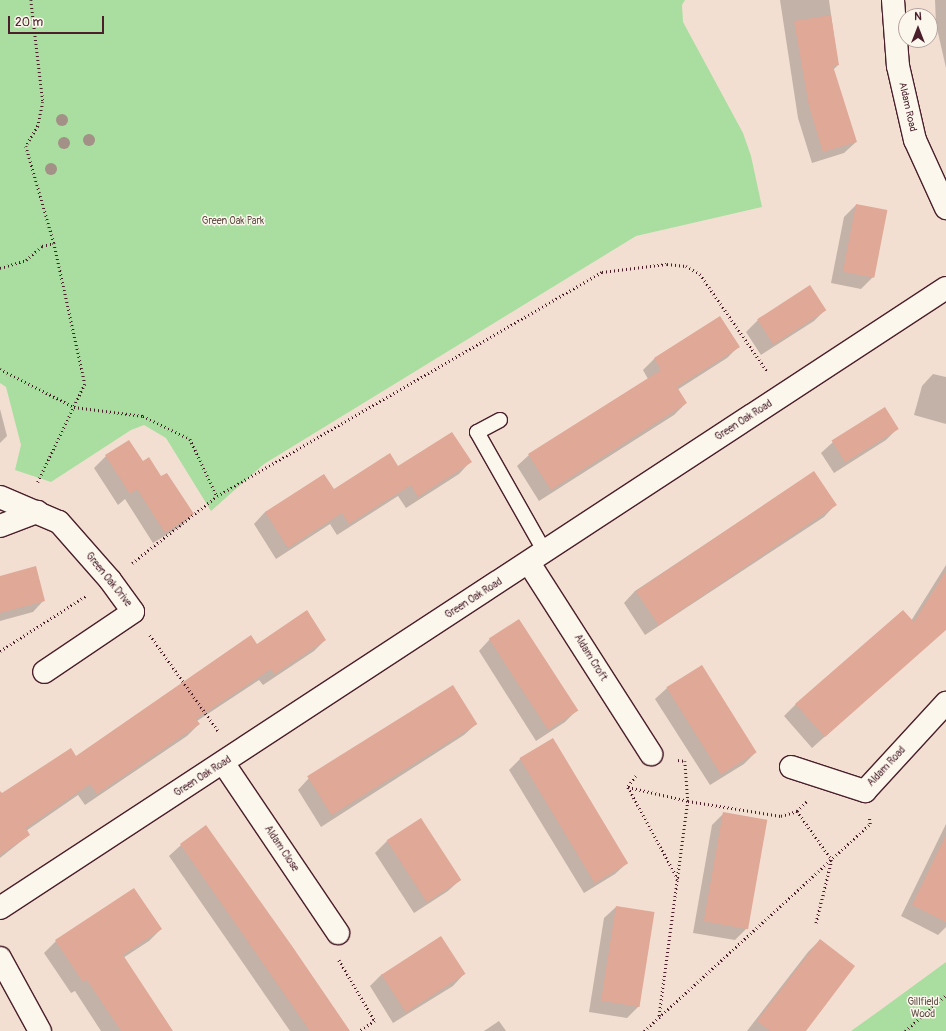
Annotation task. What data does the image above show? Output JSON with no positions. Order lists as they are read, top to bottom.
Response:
{
  "streets": {
    "street": [
      "Aldam Road",
      "Green Oak Road",
      "Green Oak Drive",
      "Aldam Croft",
      "Aldam Close"
    ]
  },
  "crossings": [
    ["Green Oak Road", "Aldam Croft"],
    ["Green Oak Road", "Aldam Close"]
  ],
  "parks": ["Green Oak Park", "Gillfield Wood"],
  "scale_bar": "20 m",
  "north": "top"
}
